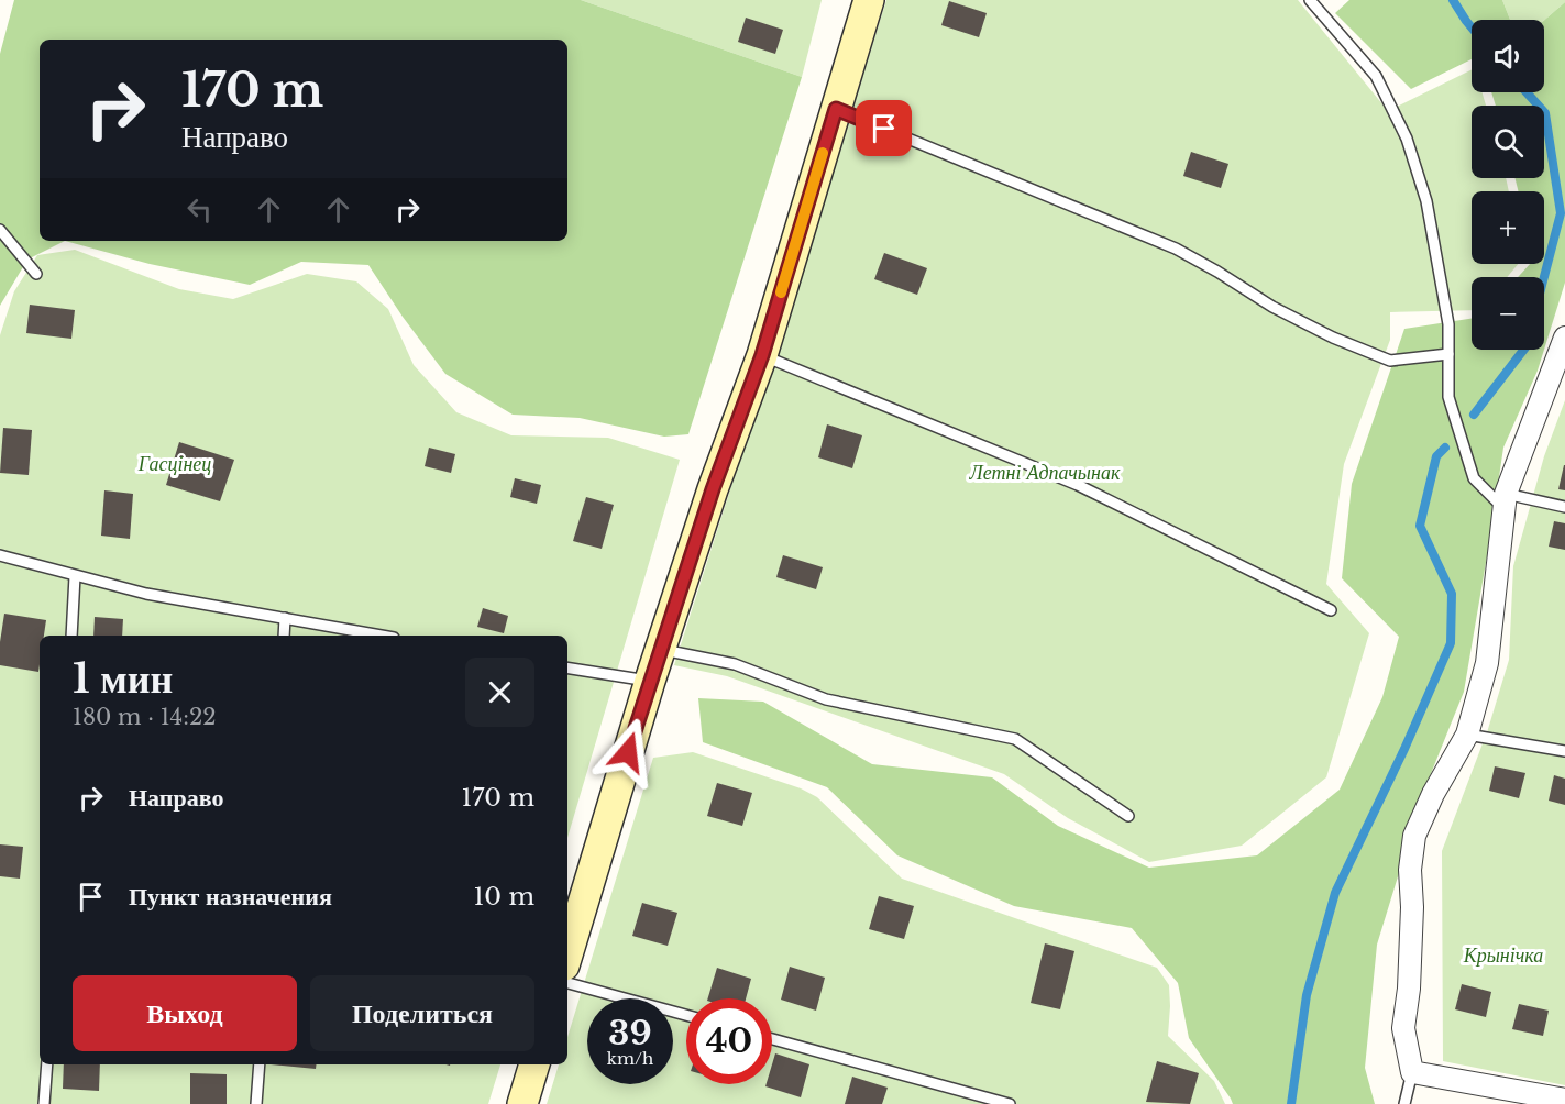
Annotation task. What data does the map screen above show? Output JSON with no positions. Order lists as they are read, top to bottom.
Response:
{
  "parks": ["Гасцінец", "Летні Адпачынак", "Крынічка"],
  "page": {
    "map_buttons": ["+", "−"],
    "turn": ["170 m", "Направо"],
    "heading": ["1 мин", "180 m · 14:22"],
    "list": [
      {
        "name": "Направо",
        "value": "170 m"
      },
      {
        "name": "Пункт назначения",
        "value": "10 m"
      }
    ],
    "buttons": ["Выход", "Поделиться"],
    "speed": "39 km/h",
    "limit": "40"
  }
}
